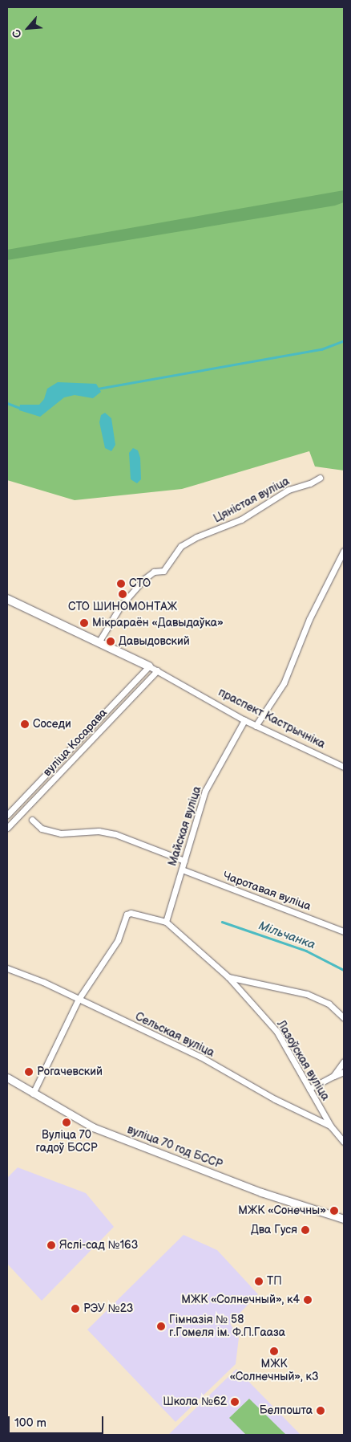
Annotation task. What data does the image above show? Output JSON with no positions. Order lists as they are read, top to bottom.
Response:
{
  "streets": {
    "street": [
      "Цяністая вуліца",
      "праспект Кастрычніка",
      "вуліца Косарава",
      "Майская вуліца",
      "Чаротавая вуліца",
      "Сельская вуліца",
      "Лазоўская вуліца",
      "вуліца 70 год БССР"
    ]
  },
  "crossings": [
    ["праспект Кастрычніка", "вуліца Косарава"],
    ["праспект Кастрычніка", "Майская вуліца"],
    ["Майская вуліца", "Чаротавая вуліца"],
    ["Майская вуліца", "Лазоўская вуліца"],
    ["Сельская вуліца", "Лазоўская вуліца"]
  ],
  "water": ["Мільчанка"],
  "places": [
    "СТО",
    "СТО ШИНОМОНТАЖ",
    "Мікрараён «Давыдаўка»",
    "Давыдовский",
    "Соседи",
    "Рогачевский",
    "Вуліца 70 гадоў БССР",
    "МЖК «Сонечны»",
    "Два Гуся",
    "Яслі-сад №163",
    "ТП",
    "МЖК «Солнечный», к4",
    "РЭУ №23",
    "Гімназія № 58 г.Гомеля ім. Ф.П.Гааза",
    "МЖК «Солнечный», к3",
    "Школа №62",
    "Белпошта"
  ],
  "scale_bar": "100 m",
  "north": "bottom left"
}
